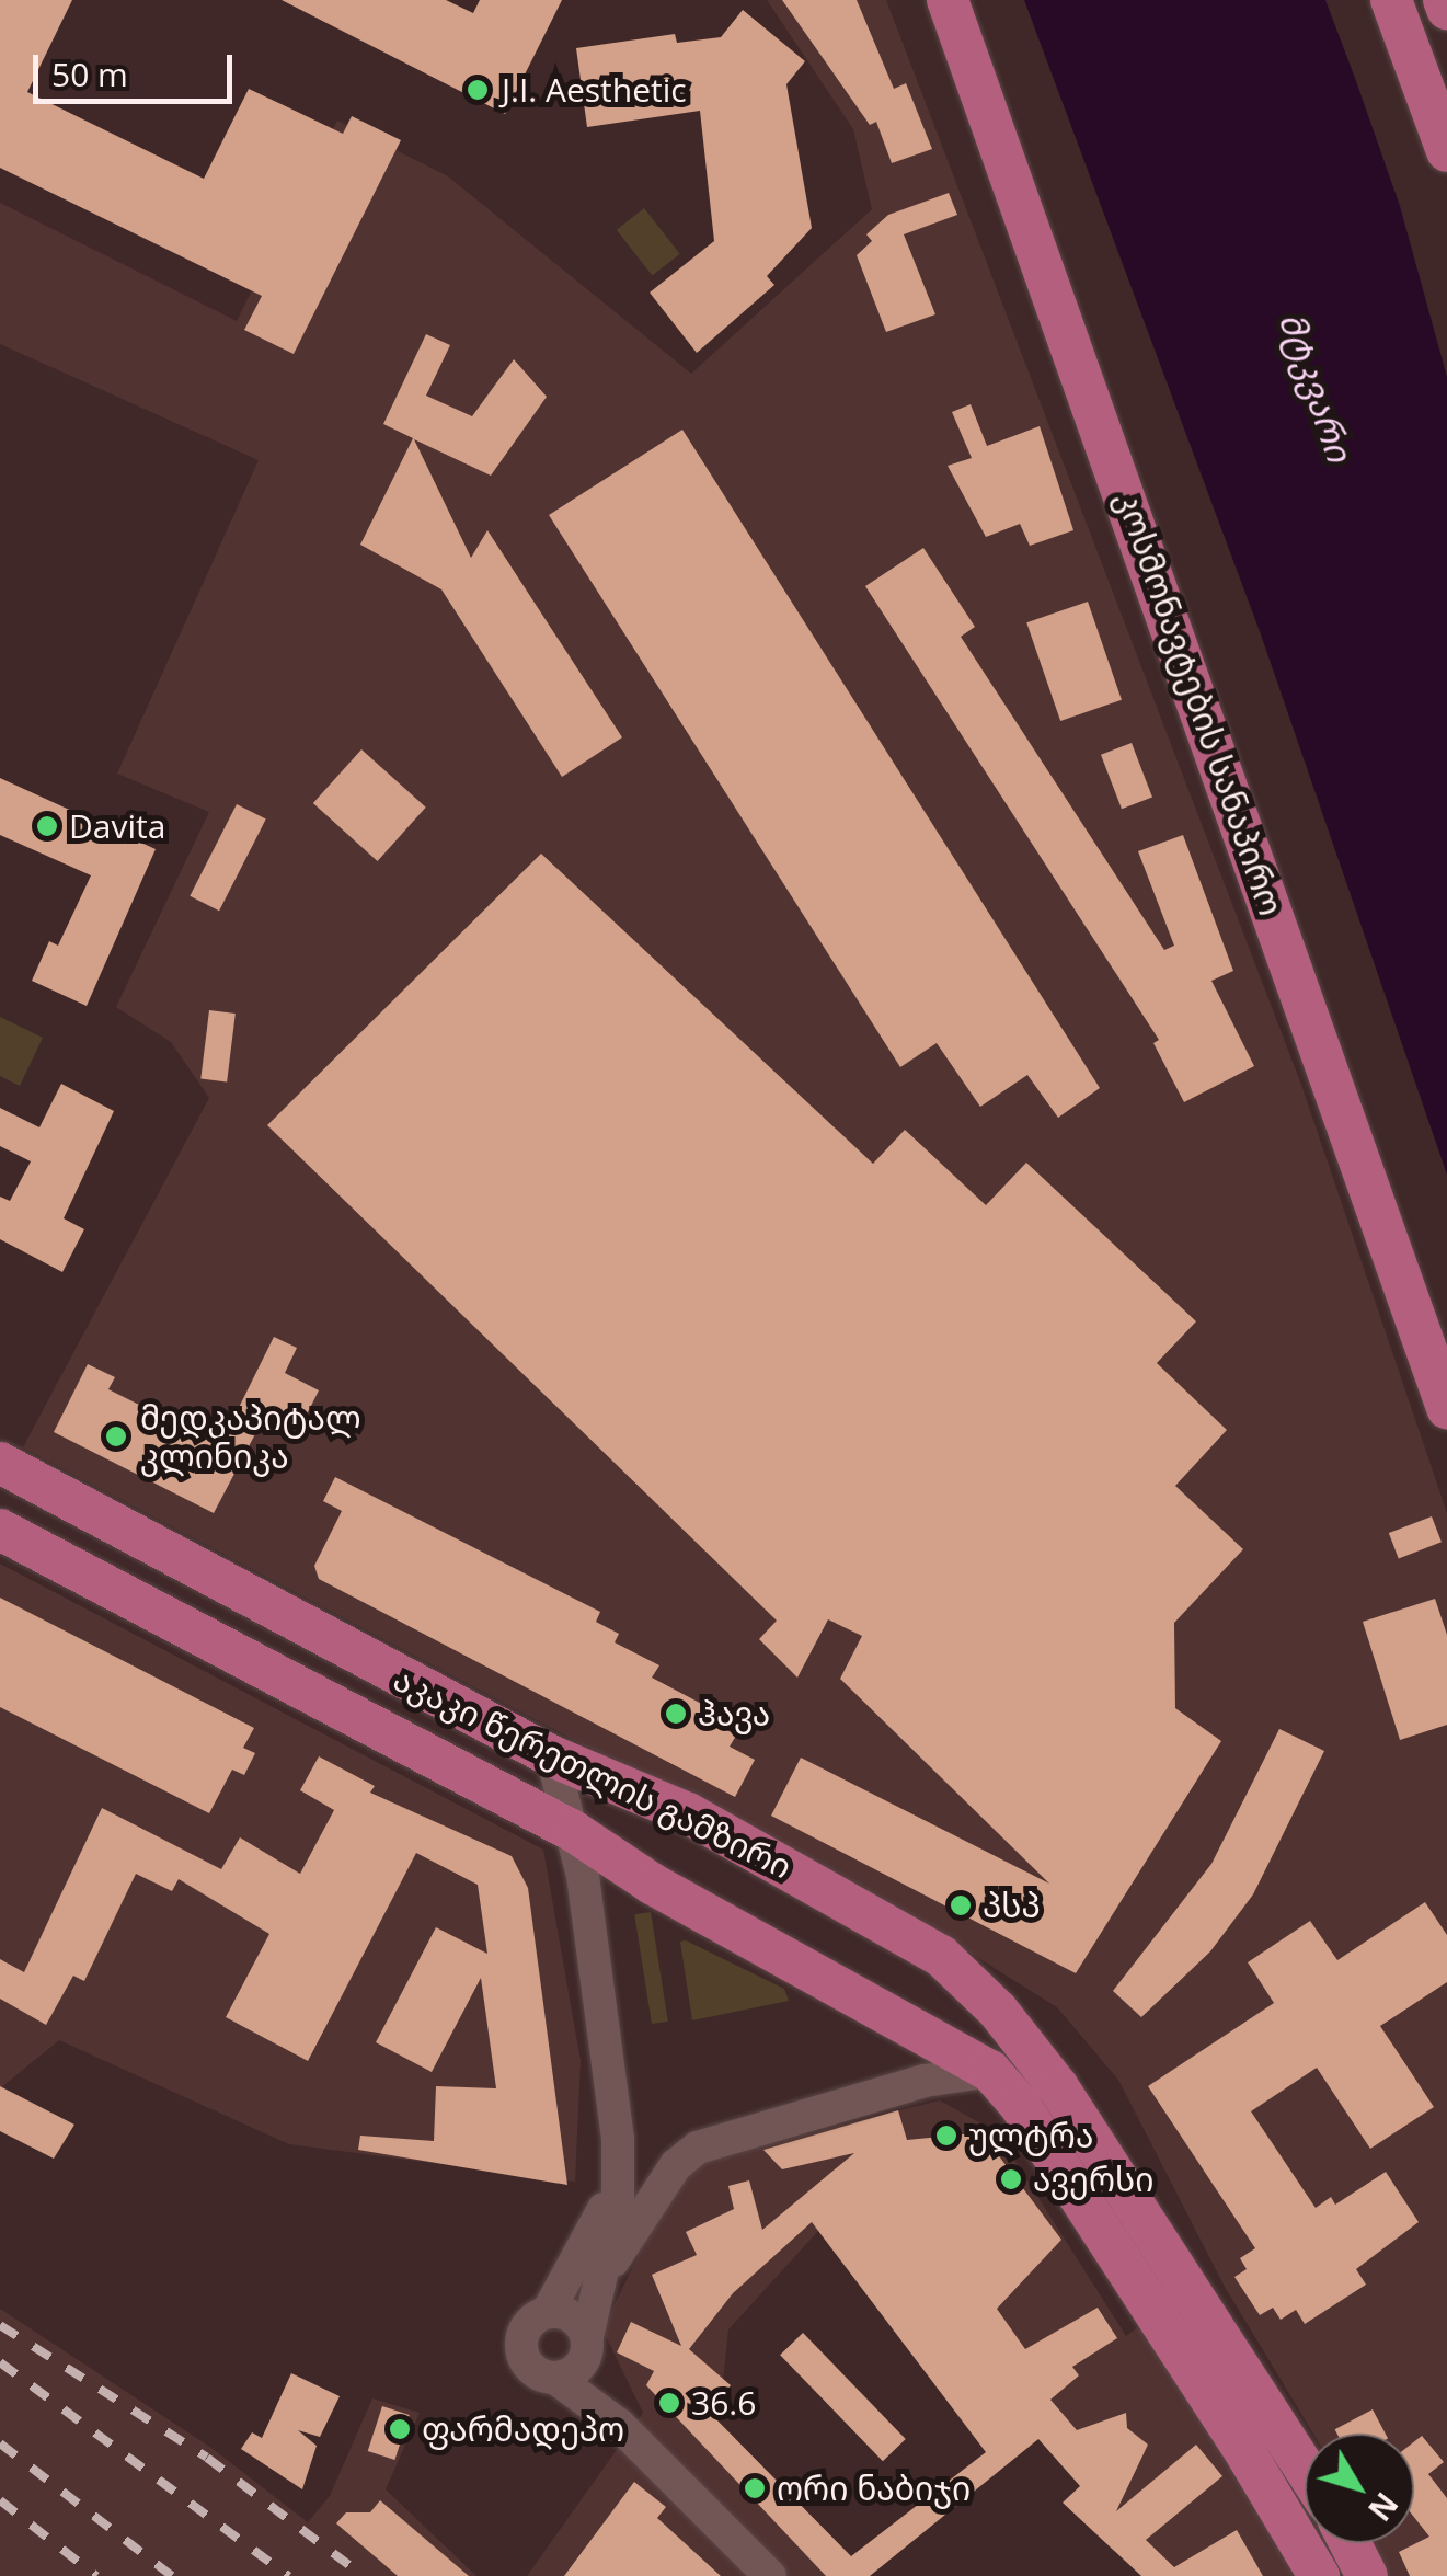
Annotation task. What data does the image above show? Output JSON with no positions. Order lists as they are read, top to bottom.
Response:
{
  "streets": {
    "main road": ["კოსმონავტების სანაპირო", "აკაკი წერეთლის გამზირი"]
  },
  "water": ["მტკვარი"],
  "places": [
    "J.I. Aesthetic",
    "Davita",
    "მედკაპიტალ კლინიკა",
    "ჰავა",
    "პსპ",
    "ულტრა",
    "ავერსი",
    "36.6",
    "ფარმადეპო",
    "ორი ნაბიჯი"
  ],
  "scale_bar": "50 m",
  "north": "bottom right"
}
